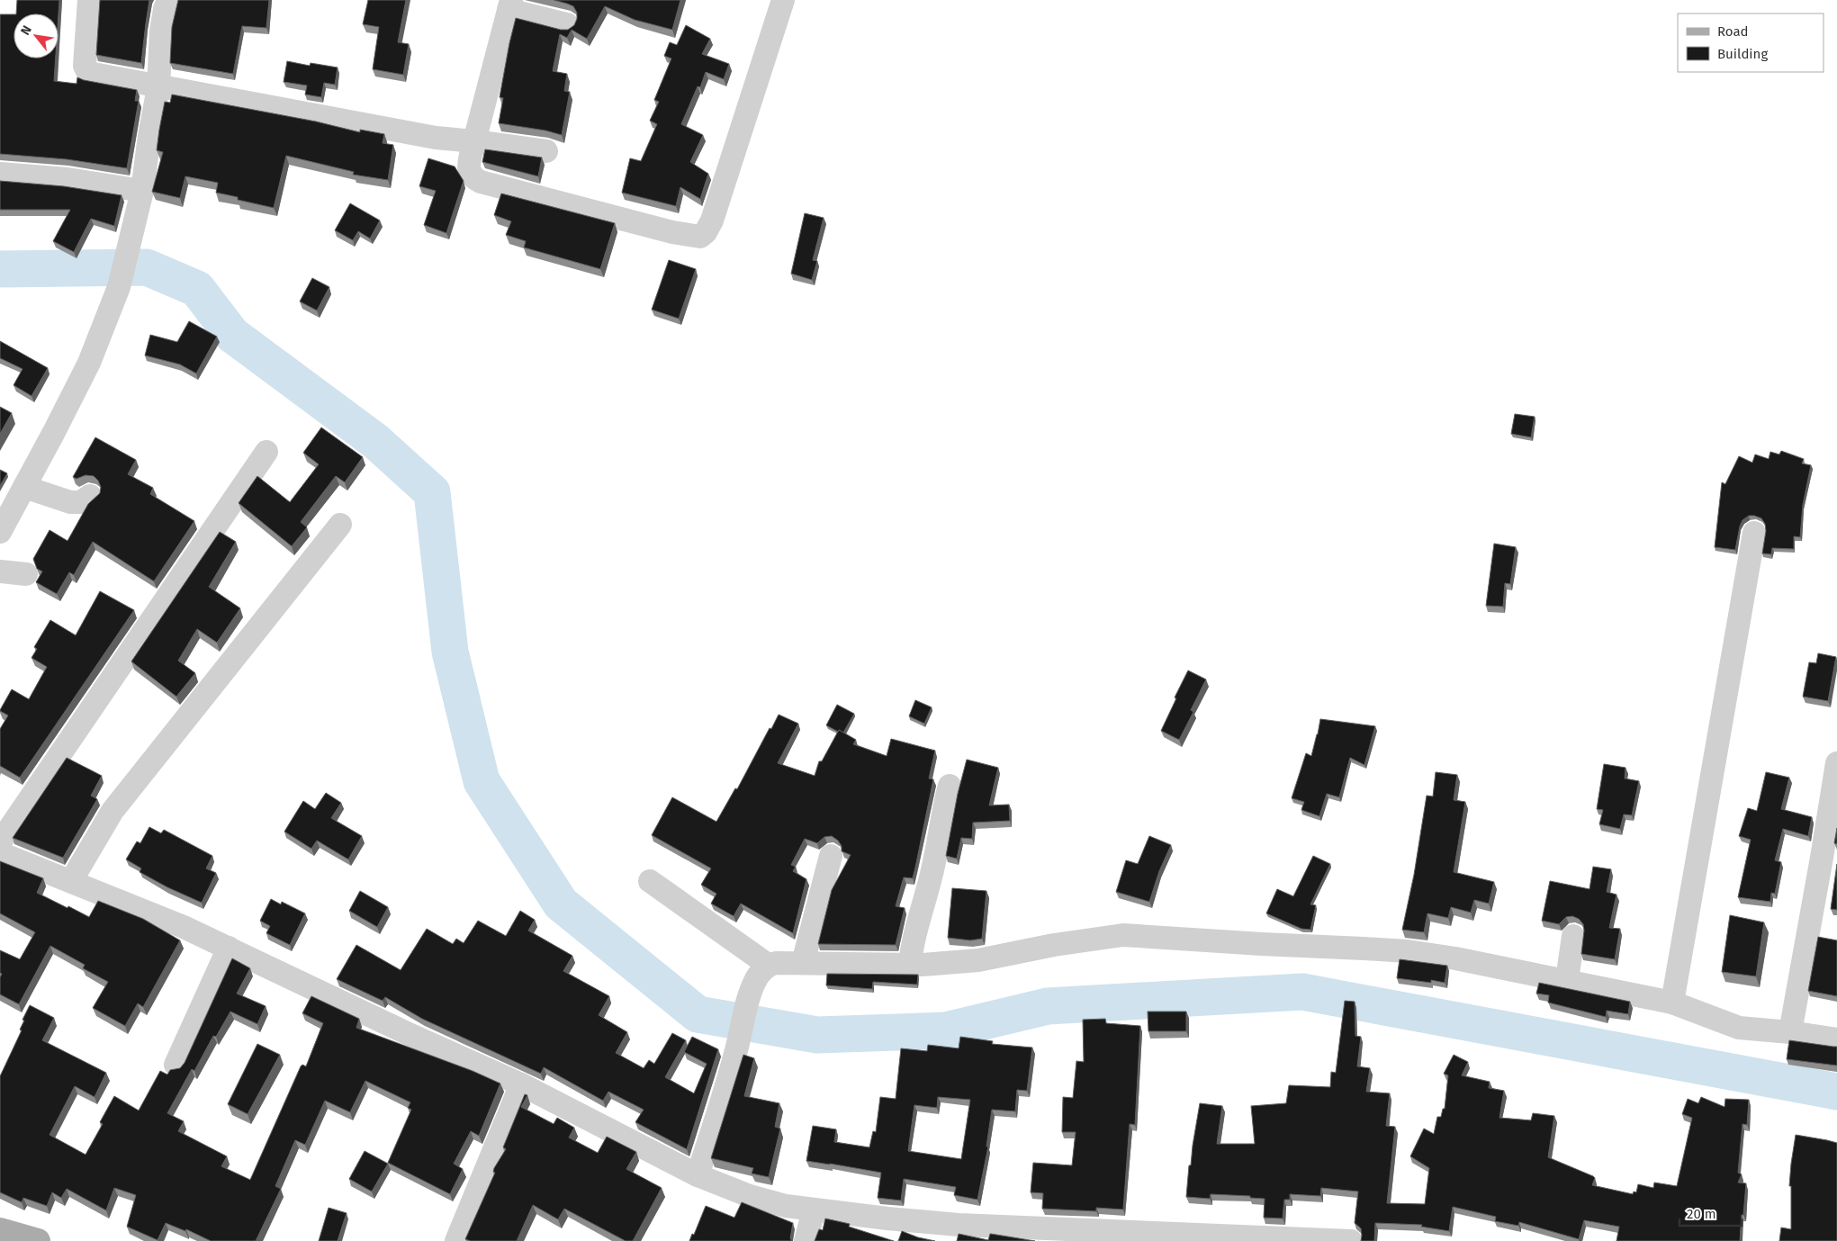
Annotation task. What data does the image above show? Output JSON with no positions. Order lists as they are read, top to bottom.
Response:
{
  "legend": ["Road", "Building"],
  "scale_bar": "20 m",
  "north": "top left"
}
